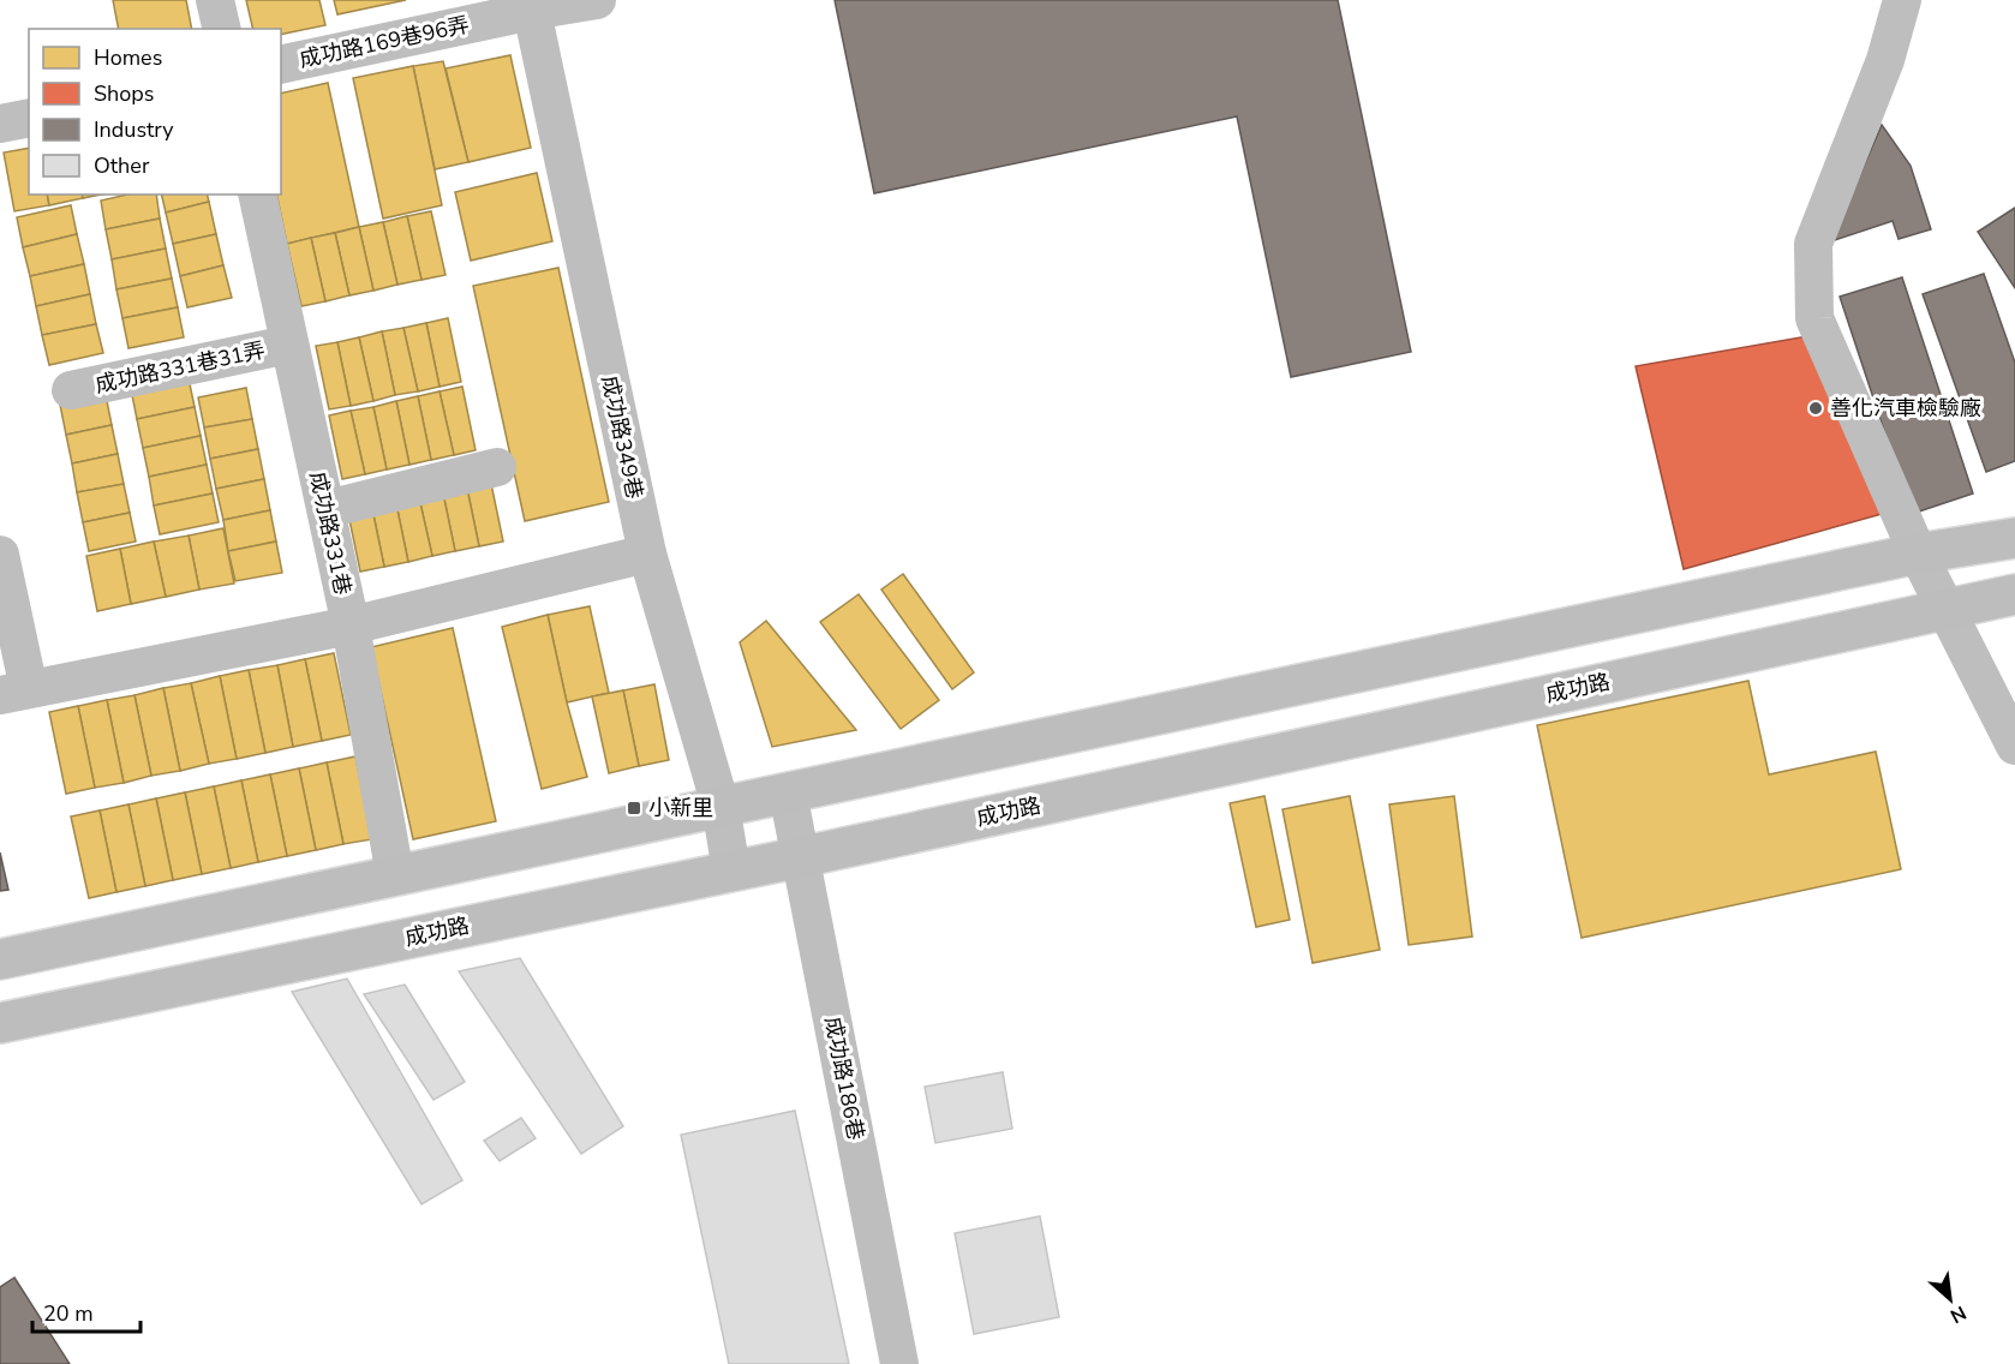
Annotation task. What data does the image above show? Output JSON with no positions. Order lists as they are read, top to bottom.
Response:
{
  "streets": {
    "main road": ["成功路"],
    "street": [
      "成功路169巷96弄",
      "成功路331巷31弄",
      "成功路349巷",
      "成功路331巷",
      "成功路186巷"
    ]
  },
  "crossings": [
    ["成功路169巷96弄", "成功路349巷"],
    ["成功路331巷31弄", "成功路331巷"],
    ["成功路349巷", "成功路"],
    ["成功路", "成功路186巷"]
  ],
  "places": {
    "other": ["善化汽車檢驗廠"],
    "transit": ["小新里"]
  },
  "legend": [
    "Homes",
    "Shops",
    "Industry",
    "Other"
  ],
  "scale_bar": "20 m",
  "north": "bottom right"
}
